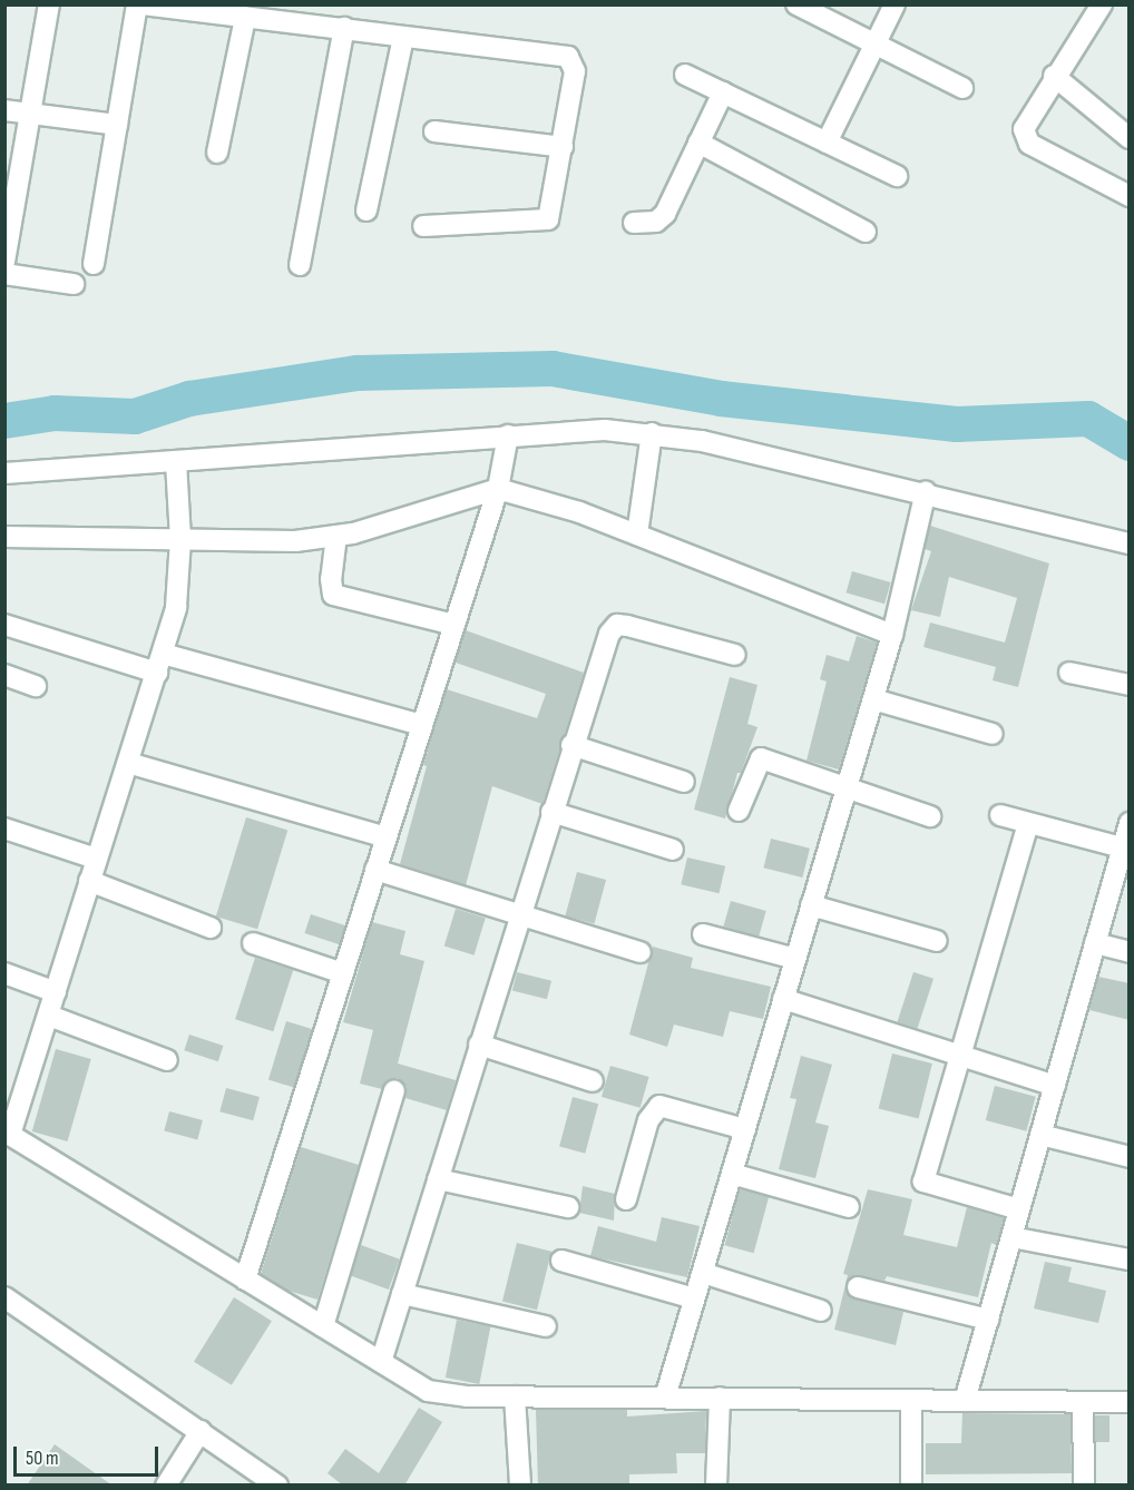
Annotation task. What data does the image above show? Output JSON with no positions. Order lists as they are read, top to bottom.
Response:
{
  "scale_bar": "50 m"
}
